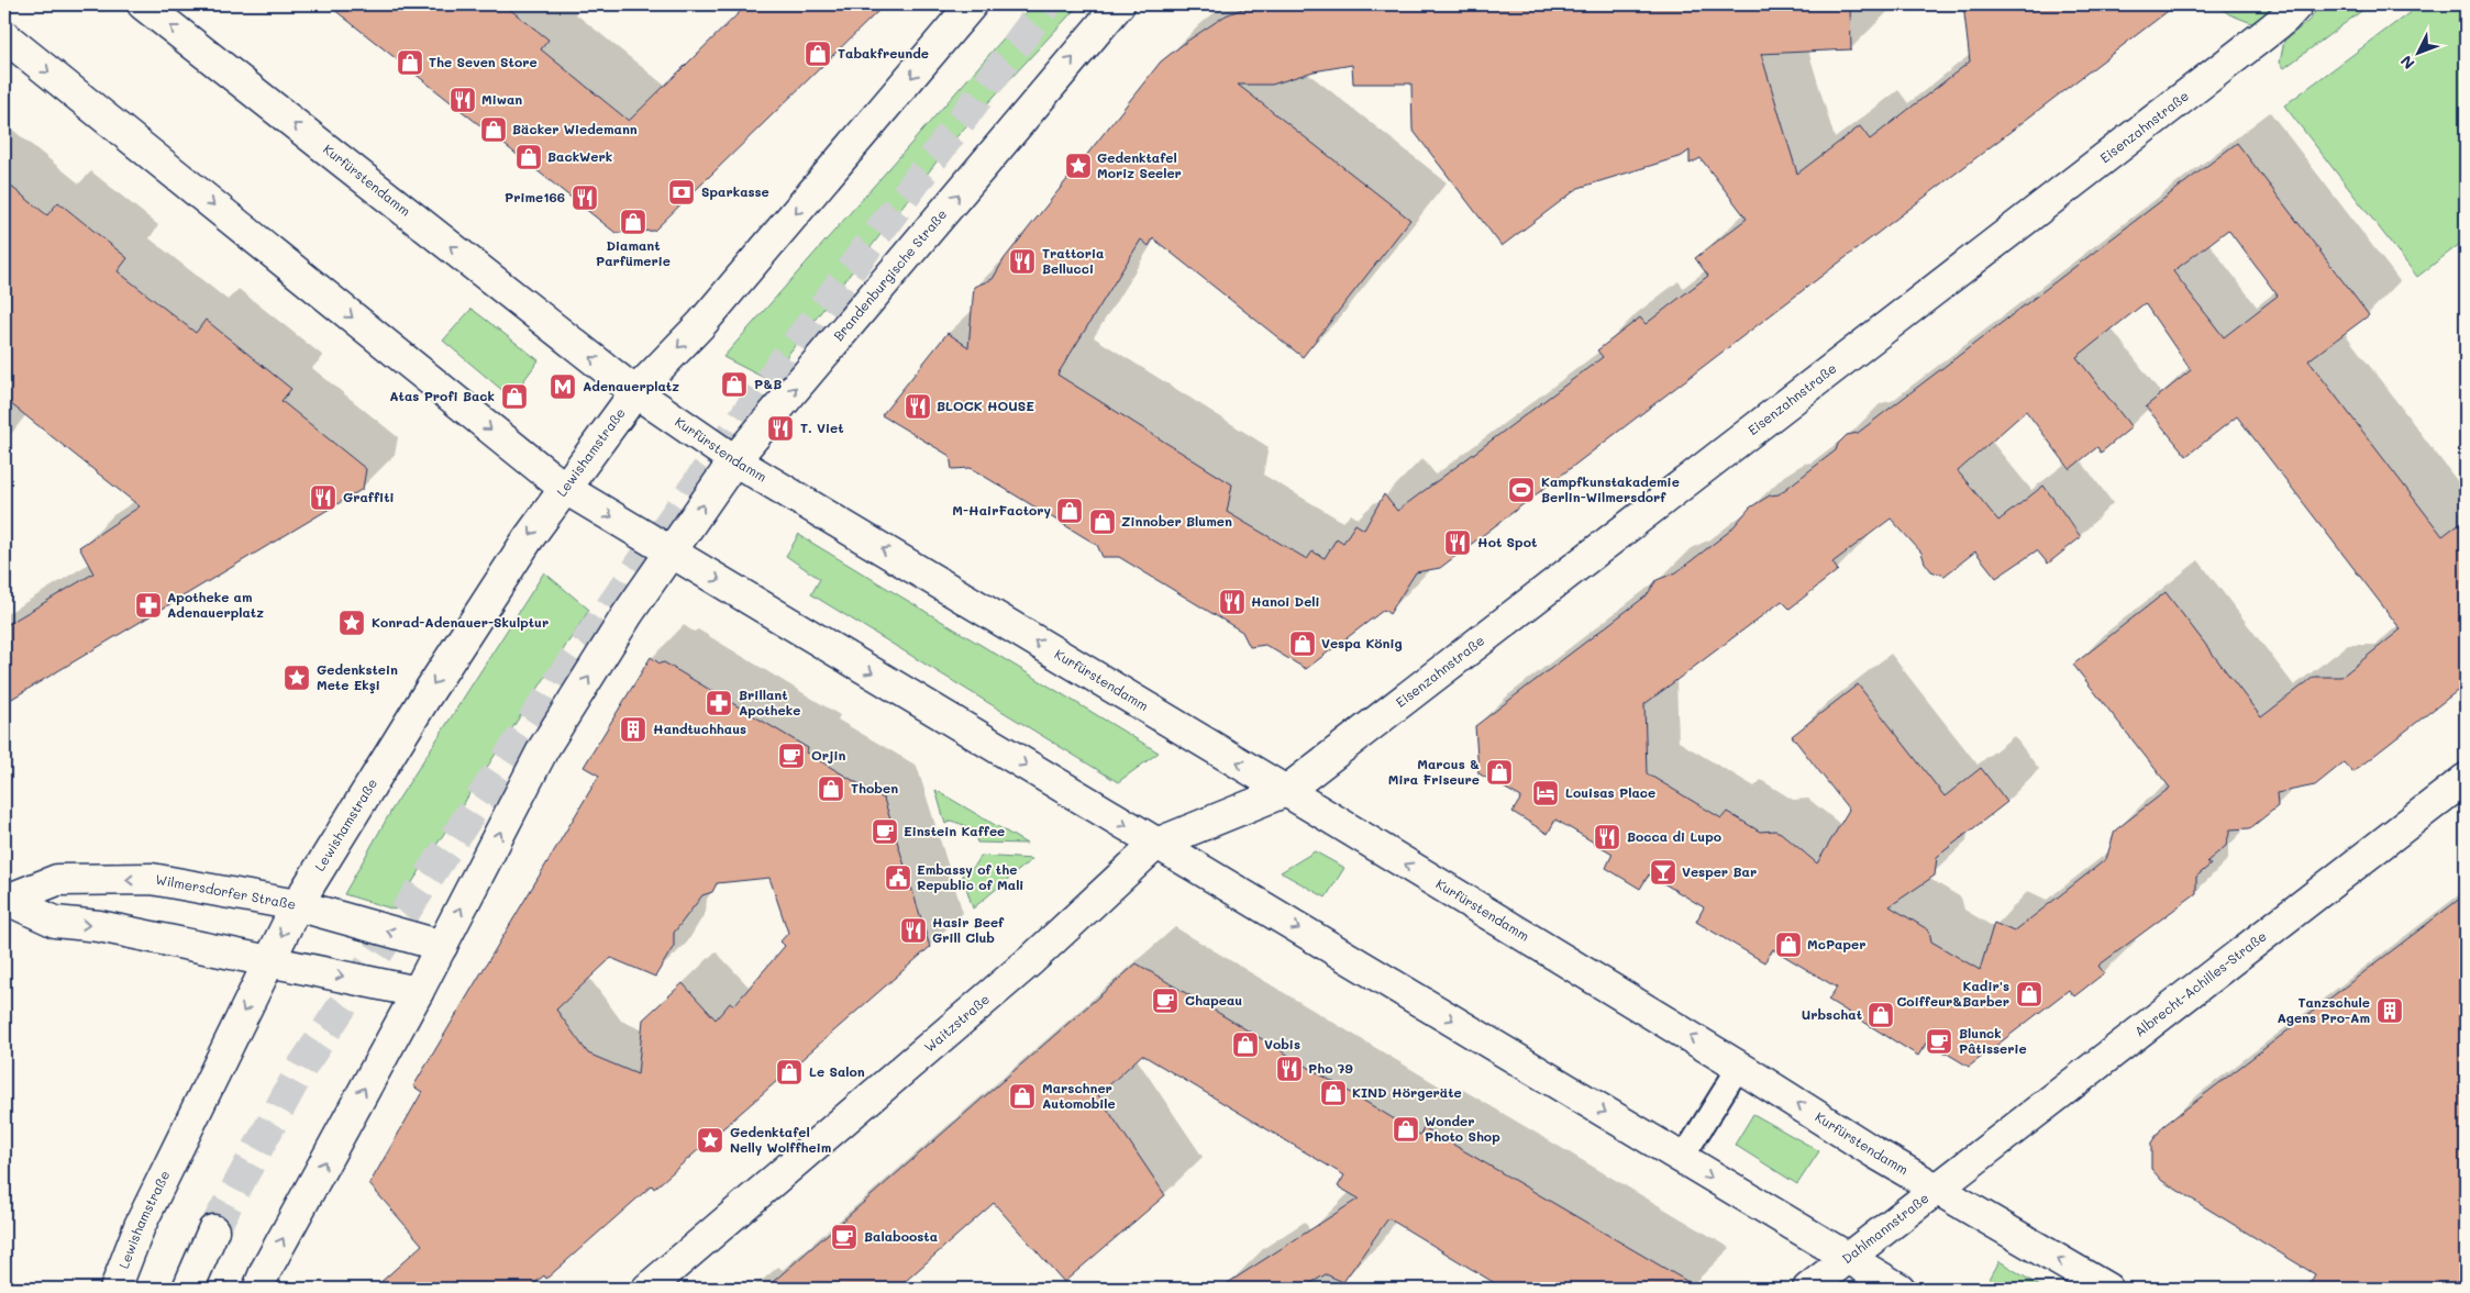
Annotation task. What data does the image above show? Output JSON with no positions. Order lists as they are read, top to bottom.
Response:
{
  "streets": {
    "main road": [
      "Eisenzahnstraße",
      "Kurfürstendamm",
      "Brandenburgische Straße",
      "Lewishamstraße",
      "Wilmersdorfer Straße",
      "Albrecht-Achilles-Straße",
      "Waitzstraße",
      "Dahlmannstraße"
    ]
  },
  "crossings": [
    ["Eisenzahnstraße", "Kurfürstendamm"],
    ["Eisenzahnstraße", "Waitzstraße"],
    ["Kurfürstendamm", "Brandenburgische Straße"],
    ["Kurfürstendamm", "Lewishamstraße"],
    ["Kurfürstendamm", "Albrecht-Achilles-Straße"],
    ["Kurfürstendamm", "Waitzstraße"],
    ["Kurfürstendamm", "Dahlmannstraße"],
    ["Lewishamstraße", "Wilmersdorfer Straße"],
    ["Albrecht-Achilles-Straße", "Dahlmannstraße"]
  ],
  "places": {
    "shop": [
      "Tabakfreunde",
      "The Seven Store",
      "Bäcker Wiedemann",
      "BackWerk",
      "Diamant Parfümerie",
      "P&B",
      "Atas Profi Back",
      "M-HairFactory",
      "Zinnober Blumen",
      "Vespa König",
      "Marcus & Mira Friseure",
      "Thoben",
      "McPaper",
      "Kadir's Coiffeur&Barber",
      "Urbschat",
      "Vobis",
      "Le Salon",
      "KIND Hörgeräte",
      "Marschner Automobile",
      "Wonder Photo Shop"
    ],
    "restaurant": [
      "Miwan",
      "Prime166",
      "Trattoria Bellucci",
      "BLOCK HOUSE",
      "T. Viet",
      "Graffiti",
      "Hot Spot",
      "Hanoi Deli",
      "Bocca di Lupo",
      "Hasir Beef Grill Club",
      "Pho 79"
    ],
    "place": [
      "Gedenktafel Moriz Seeler",
      "Konrad-Adenauer-Skulptur",
      "Gedenkstein Mete Ekşi",
      "Gedenktafel Nelly Wolffheim"
    ],
    "bank": ["Sparkasse"],
    "metro station": ["Adenauerplatz"],
    "sports": ["Kampfkunstakademie Berlin-Wilmersdorf"],
    "pharmacy": ["Apotheke am Adenauerplatz", "Brillant Apotheke"],
    "building": ["Handtuchhaus", "Tanzschule Agens Pro-Am"],
    "cafe": [
      "Orjin",
      "Einstein Kaffee",
      "Chapeau",
      "Blunck Pâtisserie",
      "Balaboosta"
    ],
    "hotel": ["Louisas Place"],
    "bar": ["Vesper Bar"],
    "public building": ["Embassy of the Republic of Mali"]
  },
  "north": "bottom left"
}
